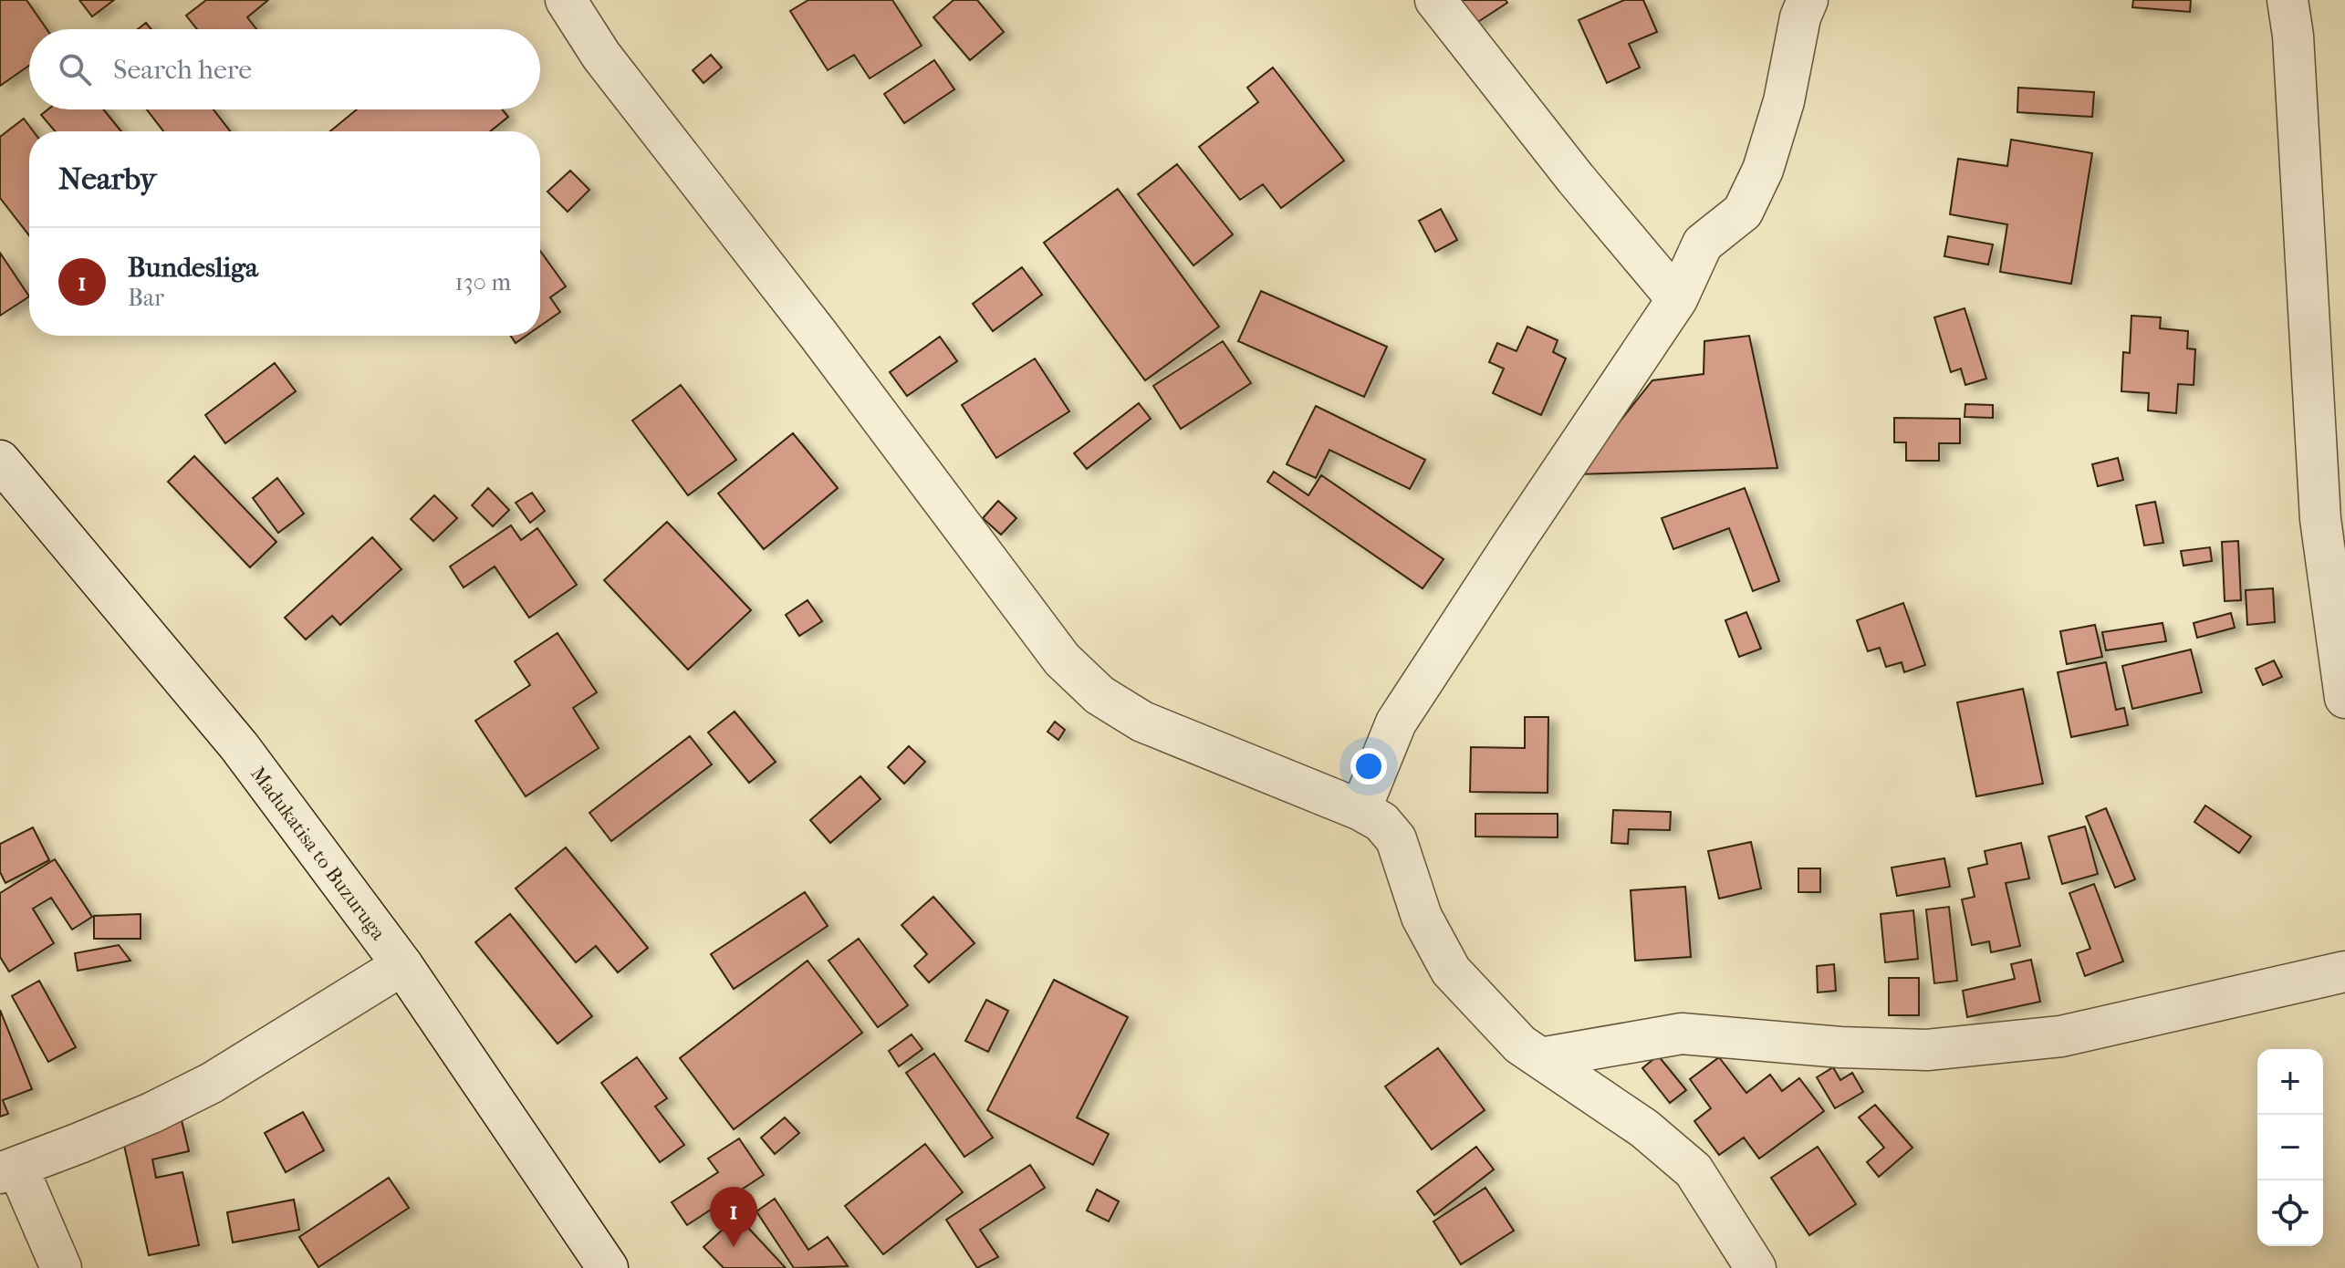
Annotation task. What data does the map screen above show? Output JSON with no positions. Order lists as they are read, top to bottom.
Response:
{
  "streets": {
    "street": ["Madukatisa to Buzuruga"]
  },
  "page": {
    "search": "Search here",
    "heading": "Nearby",
    "list": [
      {
        "mark": "1",
        "name": "Bundesliga",
        "note": "Bar",
        "value": "130 m"
      }
    ],
    "map_buttons": ["+", "−"],
    "pins": "1"
  }
}
